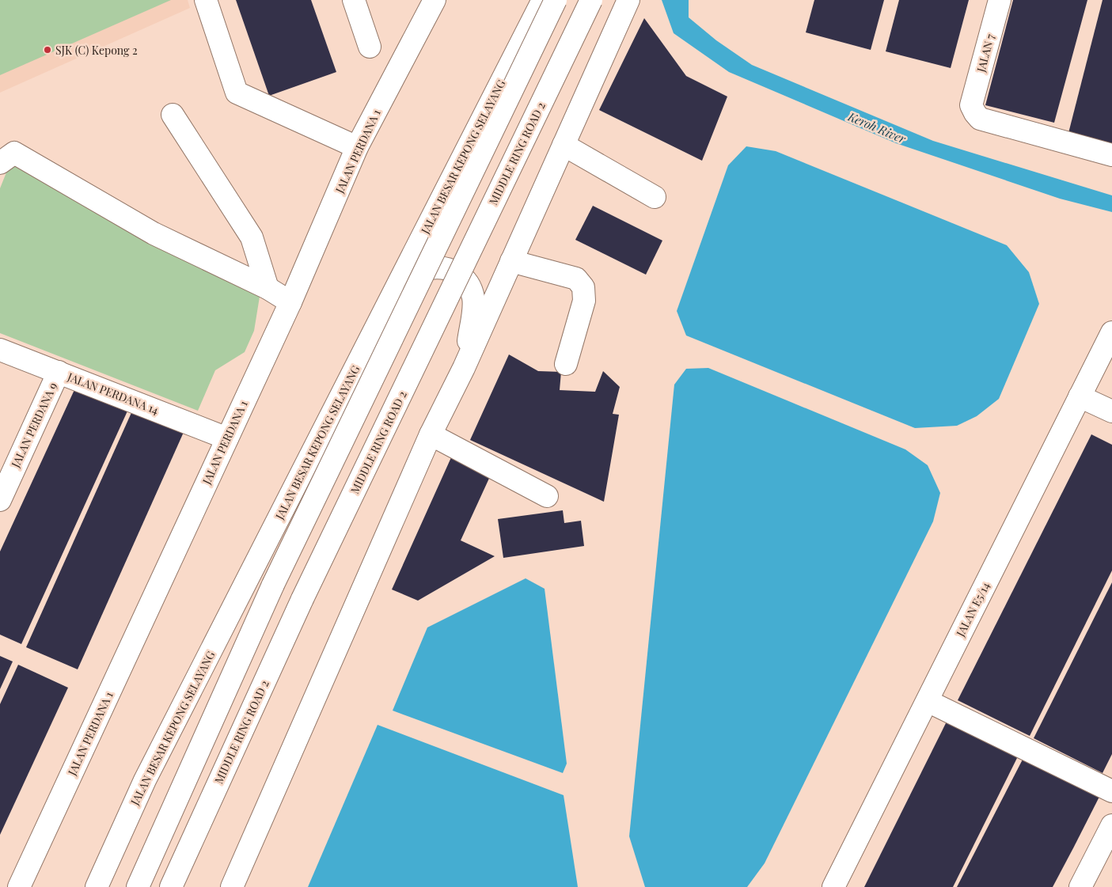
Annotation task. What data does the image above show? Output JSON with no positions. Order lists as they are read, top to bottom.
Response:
{
  "streets": {
    "main road": [
      "JALAN 7",
      "JALAN PERDANA 1",
      "MIDDLE RING ROAD 2",
      "JALAN BESAR KEPONG SELAYANG",
      "JALAN PERDANA 14",
      "JALAN PERDANA 9",
      "JALAN E5/14"
    ]
  },
  "crossings": [
    ["JALAN PERDANA 1", "JALAN PERDANA 14"],
    ["JALAN PERDANA 14", "JALAN PERDANA 9"]
  ],
  "water": ["Keroh River"],
  "places": ["SJK (C) Kepong 2"]
}
